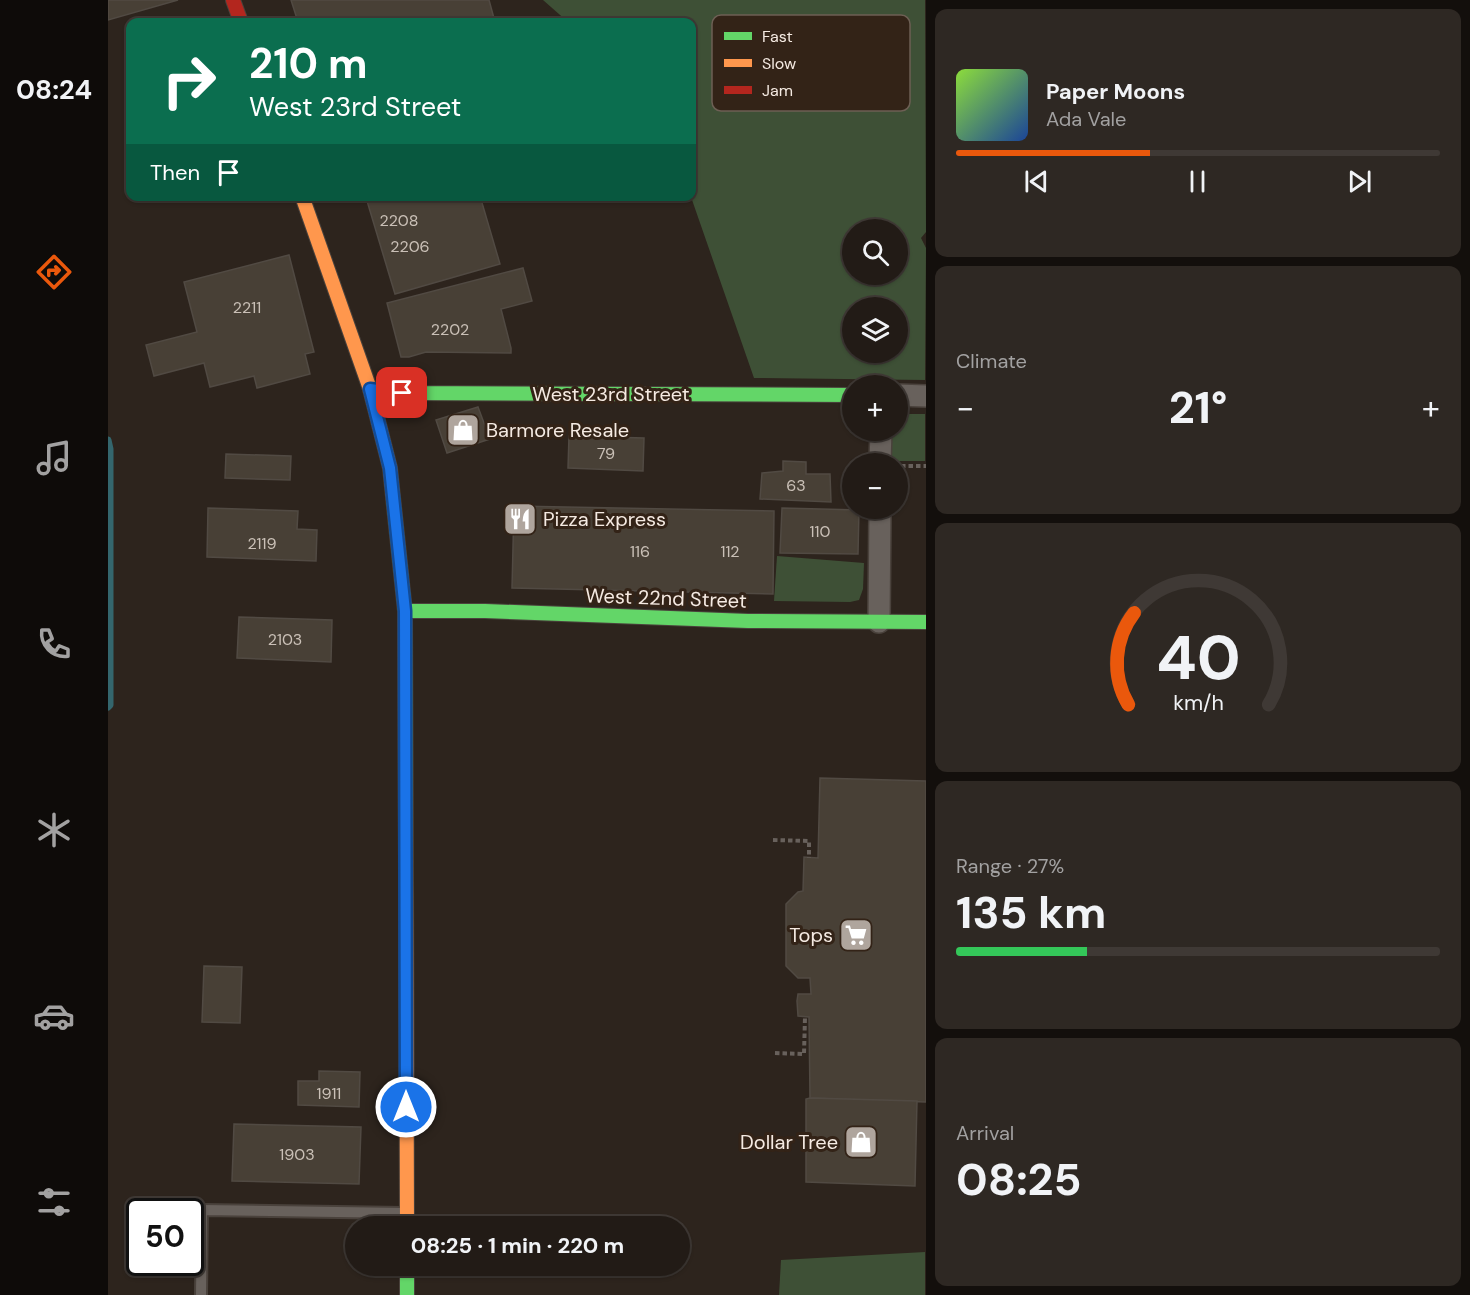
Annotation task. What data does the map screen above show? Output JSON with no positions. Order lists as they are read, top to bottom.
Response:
{
  "streets": {
    "main road": ["West 23rd Street", "West 22nd Street"]
  },
  "places": {
    "shop": ["Barmore Resale", "Dollar Tree"],
    "restaurant": ["Pizza Express"],
    "supermarket": ["Tops"]
  },
  "house_numbers": [
    "2208",
    "2206",
    "2211",
    "2202",
    "79",
    "63",
    "110",
    "2119",
    "116",
    "112",
    "2103",
    "1911",
    "1903"
  ],
  "legend": ["Fast", "Slow", "Jam"],
  "page": {
    "tabs": "08:24",
    "turn": ["210 m", "West 23rd Street"],
    "song": ["Paper Moons", "Ada Vale"],
    "then": "Then",
    "map_buttons": ["+", "−"],
    "tile": [
      "Climate",
      ["Range · 27%", "135 km"],
      ["Arrival", "08:25"]
    ],
    "heat": ["−", "21°", "+"],
    "limit": "50",
    "trip": "08:25 · 1 min · 220 m",
    "gauge": ["40", "km/h"]
  }
}
